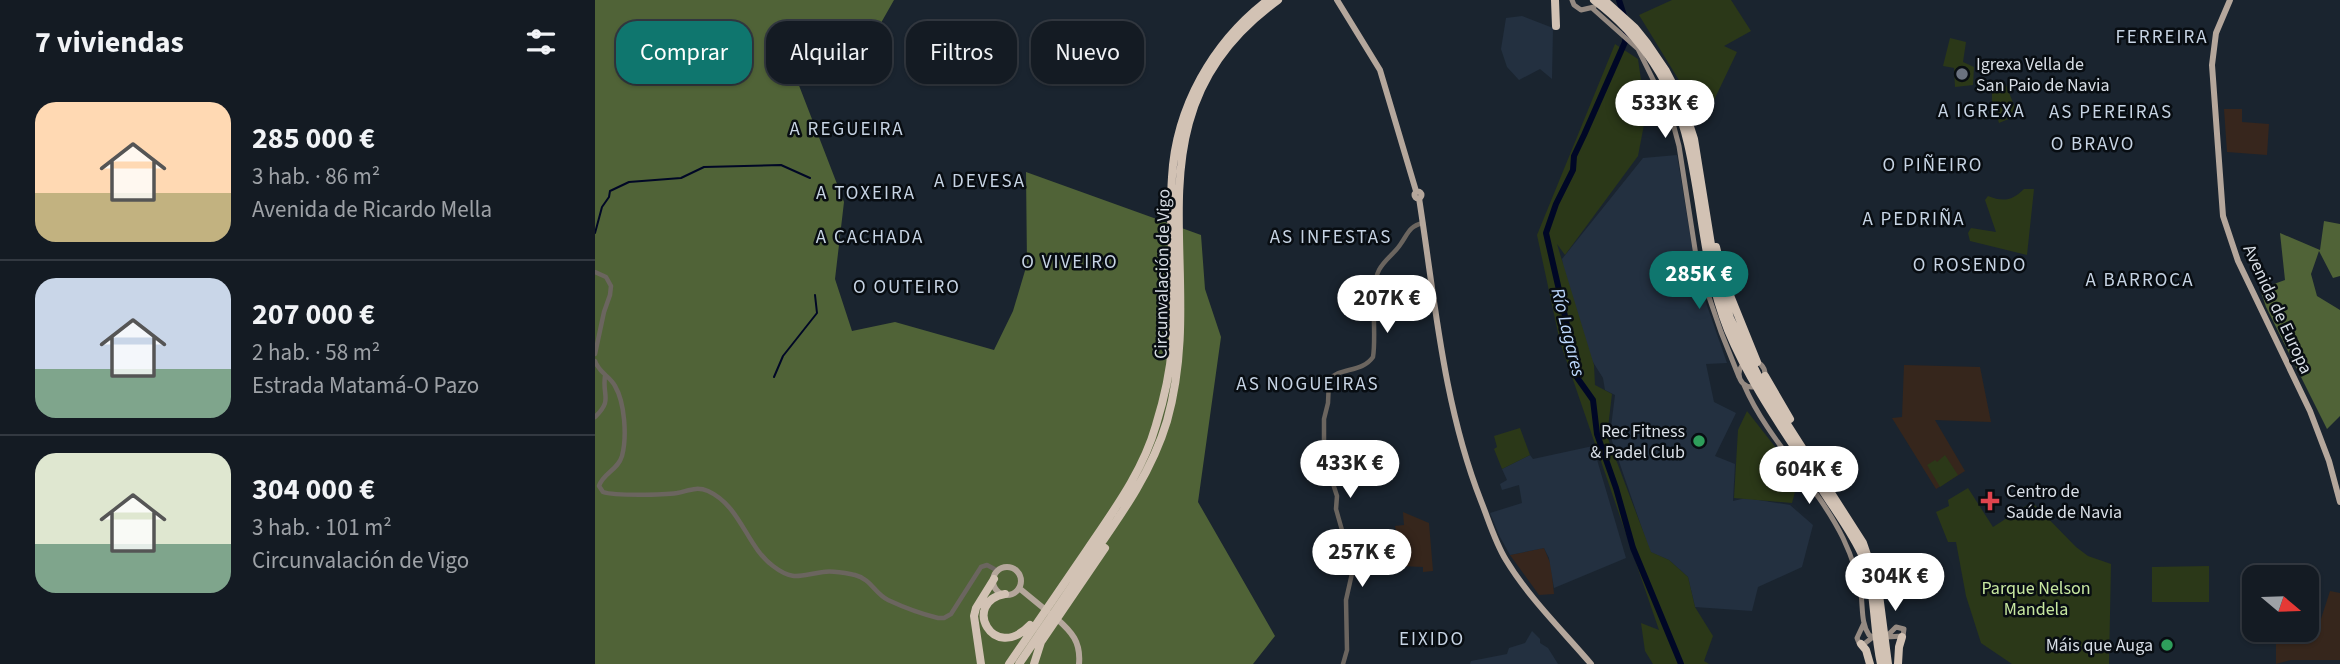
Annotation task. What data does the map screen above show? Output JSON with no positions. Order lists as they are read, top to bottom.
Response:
{
  "streets": {
    "highway": ["Circunvalación de Vigo"],
    "main road": ["Avenida de Europa"]
  },
  "districts": [
    "FERREIRA",
    "A IGREXA",
    "AS PEREIRAS",
    "A REGUEIRA",
    "O BRAVO",
    "O PIÑEIRO",
    "A DEVESA",
    "A TOXEIRA",
    "A PEDRIÑA",
    "A CACHADA",
    "AS INFESTAS",
    "O VIVEIRO",
    "O ROSENDO",
    "A BARROCA",
    "O OUTEIRO",
    "AS NOGUEIRAS",
    "EIXIDO"
  ],
  "water": ["Río Lagares"],
  "parks": ["Parque Nelson Mandela"],
  "places": {
    "other": ["Igrexa Vella de San Paio de Navia", "Rec Fitness & Padel Club", "Máis que Auga"],
    "health": ["Centro de Saúde de Navia"]
  },
  "north": "right",
  "page": {
    "heading": "7 viviendas",
    "chip": [
      "Comprar",
      "Alquilar",
      "Filtros",
      "Nuevo"
    ],
    "price": [
      "533K €",
      "285K €",
      "207K €",
      "433K €",
      "604K €",
      "257K €",
      "304K €"
    ],
    "list": [
      {
        "name": "285 000 €",
        "note": "3 hab. · 86 m² · Avenida de Ricardo Mella"
      },
      {
        "name": "207 000 €",
        "note": "2 hab. · 58 m² · Estrada Matamá-O Pazo"
      },
      {
        "name": "304 000 €",
        "note": "3 hab. · 101 m² · Circunvalación de Vigo"
      }
    ]
  }
}
